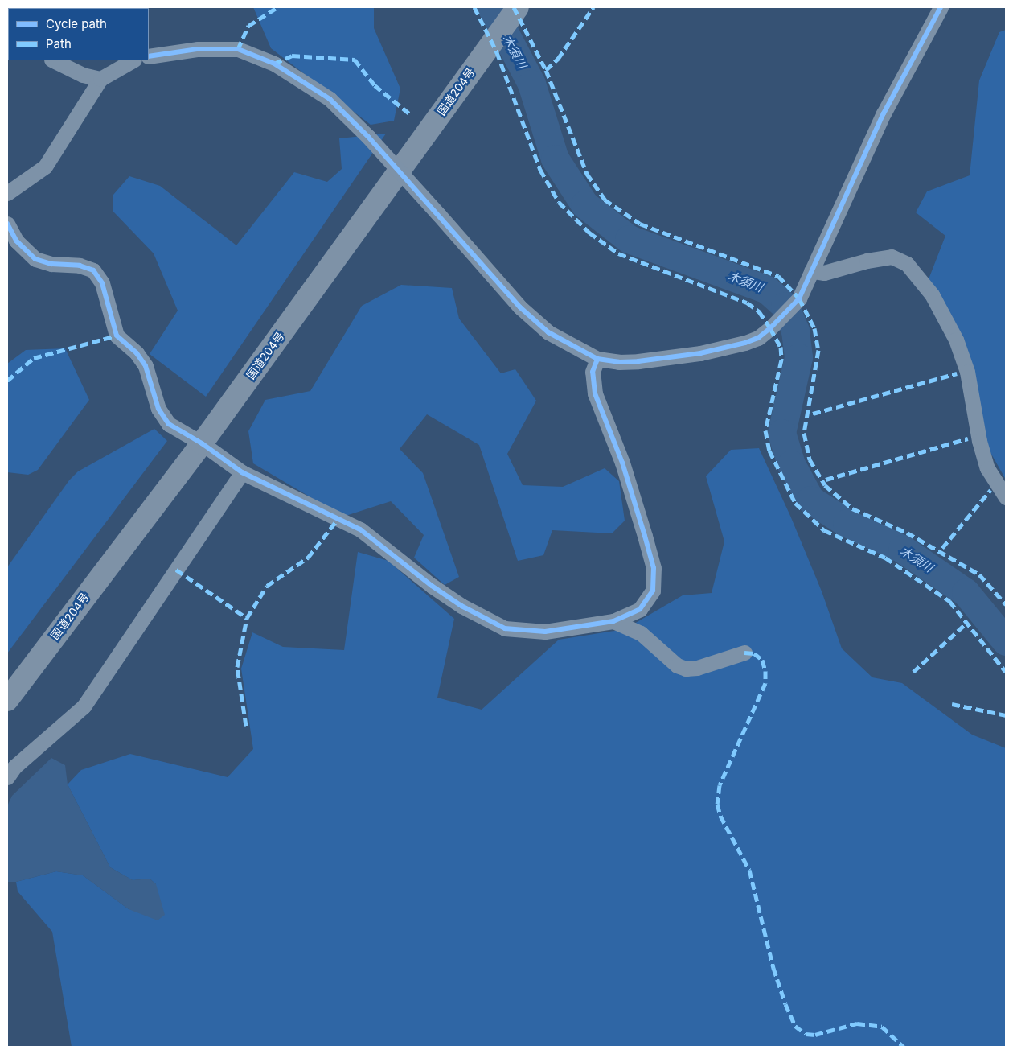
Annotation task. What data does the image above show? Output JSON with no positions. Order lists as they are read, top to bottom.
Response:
{
  "streets": {
    "highway": ["国道204号"]
  },
  "water": ["木須川"],
  "legend": ["Cycle path", "Path"]
}
